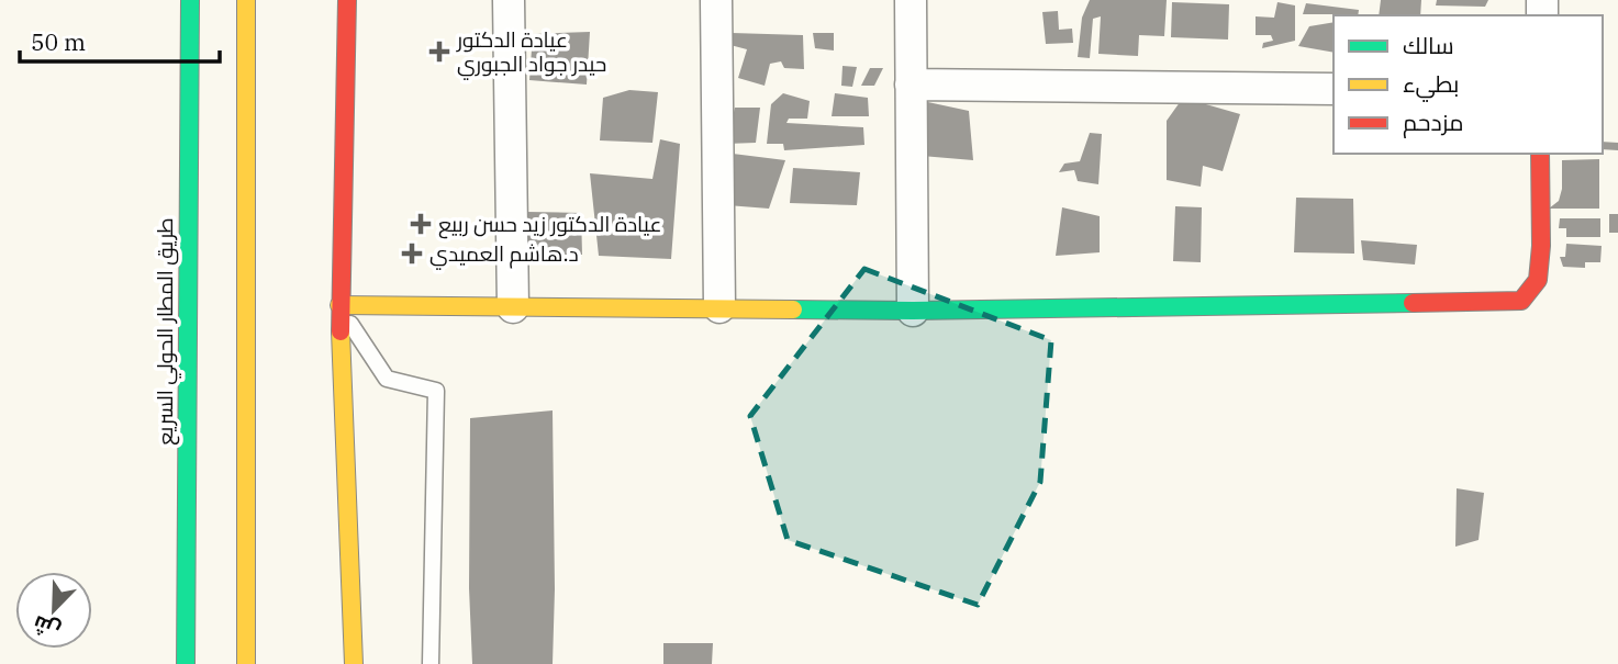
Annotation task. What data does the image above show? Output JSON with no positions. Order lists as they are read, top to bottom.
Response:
{
  "streets": {
    "main road": ["طريق المطار الحولي السريع"]
  },
  "places": {
    "health": ["عيادة الدكتور حيدر جواد الجبوري", "عيادة الدكتور زيد حسن ربيع", "د.هاشم العميدي"]
  },
  "legend": ["سالك", "بطيء", "مزدحم"],
  "scale_bar": "50 m",
  "north": "bottom left"
}
